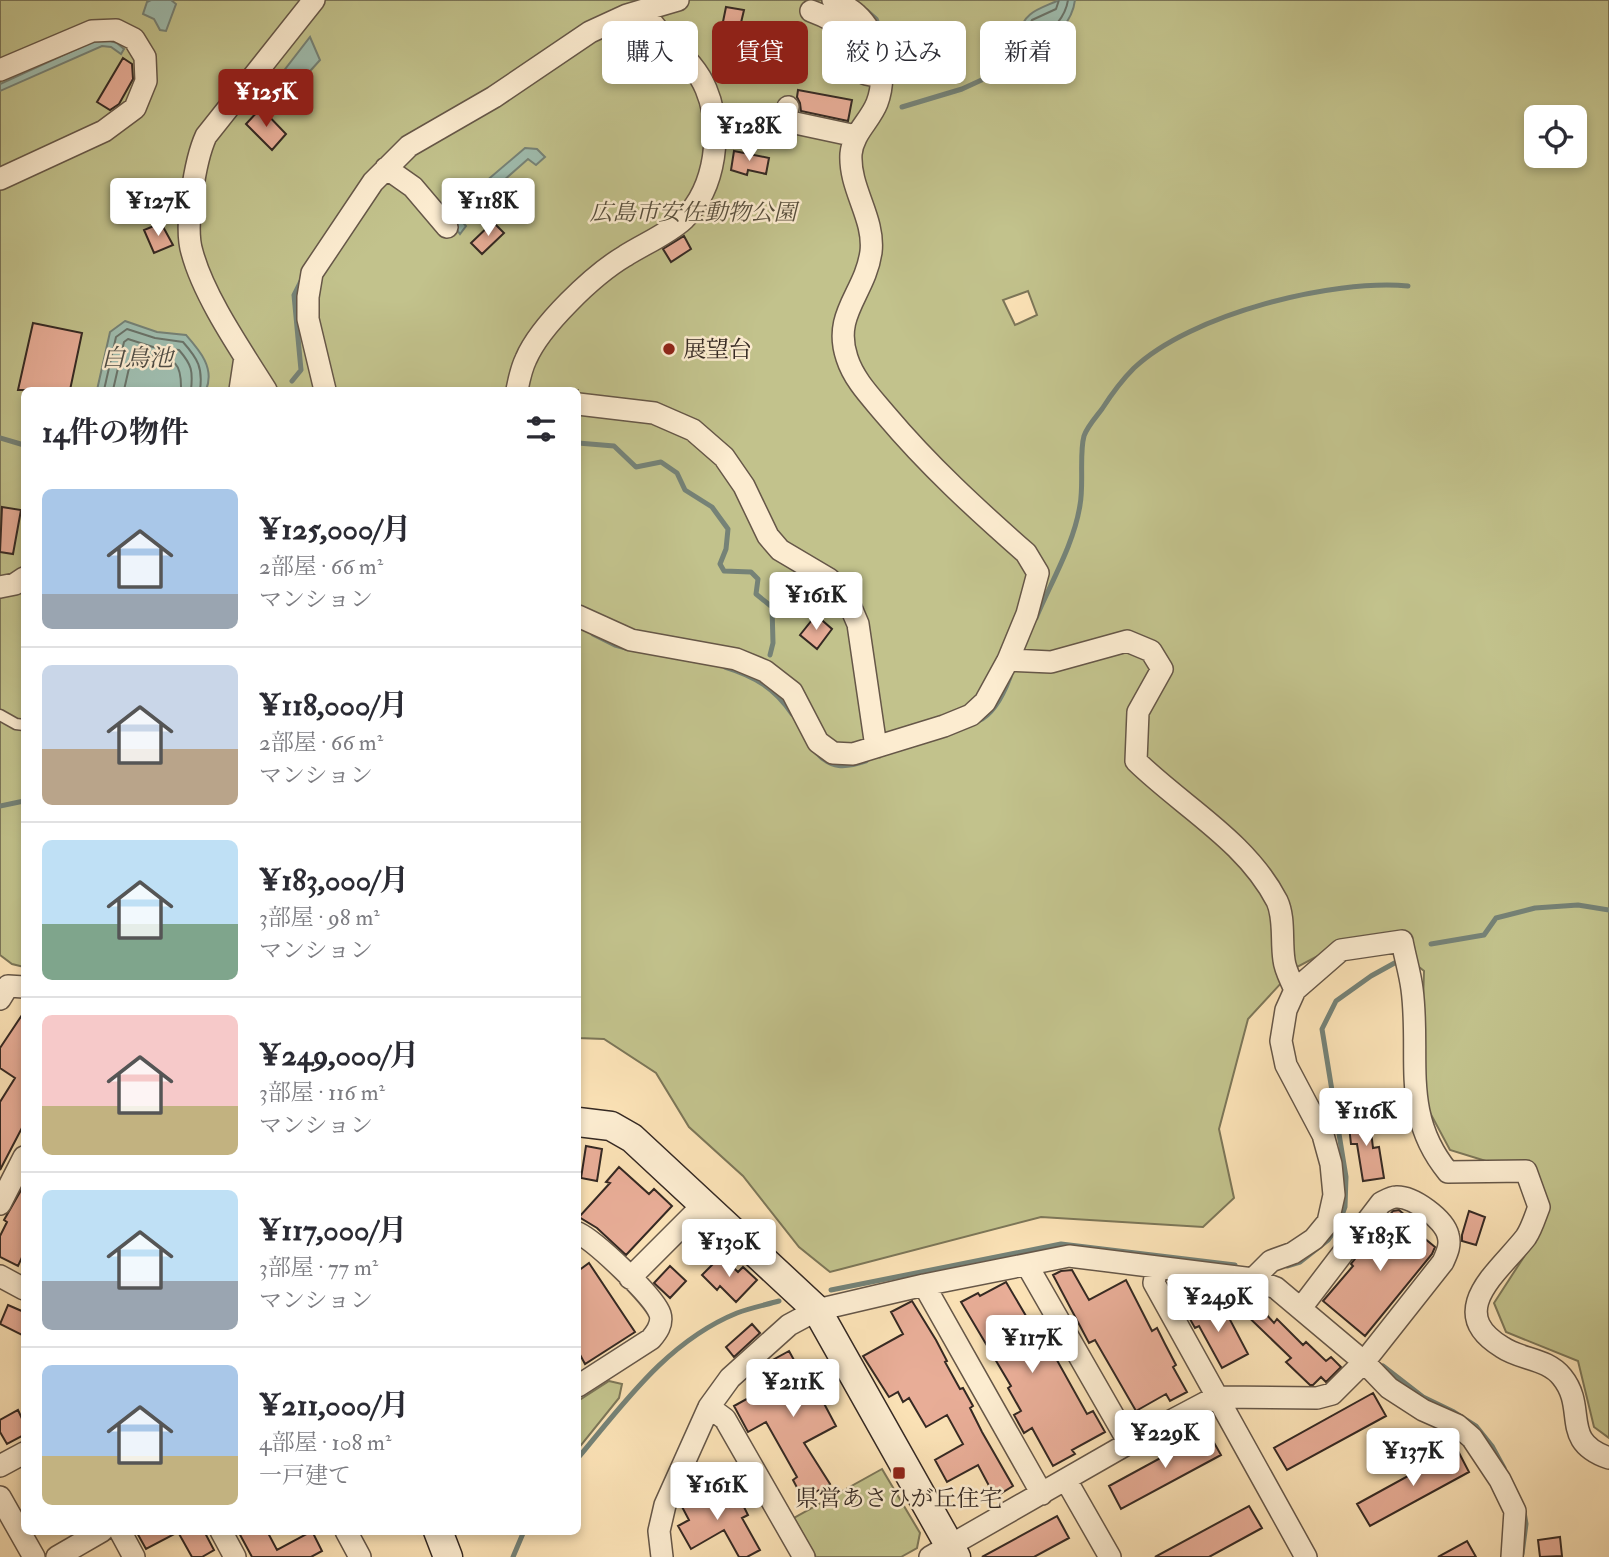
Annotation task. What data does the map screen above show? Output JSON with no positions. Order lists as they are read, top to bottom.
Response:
{
  "water": ["白鳥池"],
  "parks": ["広島市安佐動物公園"],
  "places": {
    "other": ["展望台"],
    "transit": ["県営あさひが丘住宅"]
  },
  "page": {
    "chip": [
      "購入",
      "賃貸",
      "絞り込み",
      "新着"
    ],
    "price": [
      "¥125K",
      "¥128K",
      "¥127K",
      "¥118K",
      "¥161K",
      "¥116K",
      "¥183K",
      "¥130K",
      "¥249K",
      "¥117K",
      "¥211K",
      "¥229K",
      "¥137K",
      "¥161K"
    ],
    "heading": "14件の物件",
    "list": [
      {
        "name": "¥125,000/月",
        "note": "2部屋 · 66 m² · マンション"
      },
      {
        "name": "¥118,000/月",
        "note": "2部屋 · 66 m² · マンション"
      },
      {
        "name": "¥183,000/月",
        "note": "3部屋 · 98 m² · マンション"
      },
      {
        "name": "¥249,000/月",
        "note": "3部屋 · 116 m² · マンション"
      },
      {
        "name": "¥117,000/月",
        "note": "3部屋 · 77 m² · マンション"
      },
      {
        "name": "¥211,000/月",
        "note": "4部屋 · 108 m² · 一戸建て"
      }
    ]
  }
}
